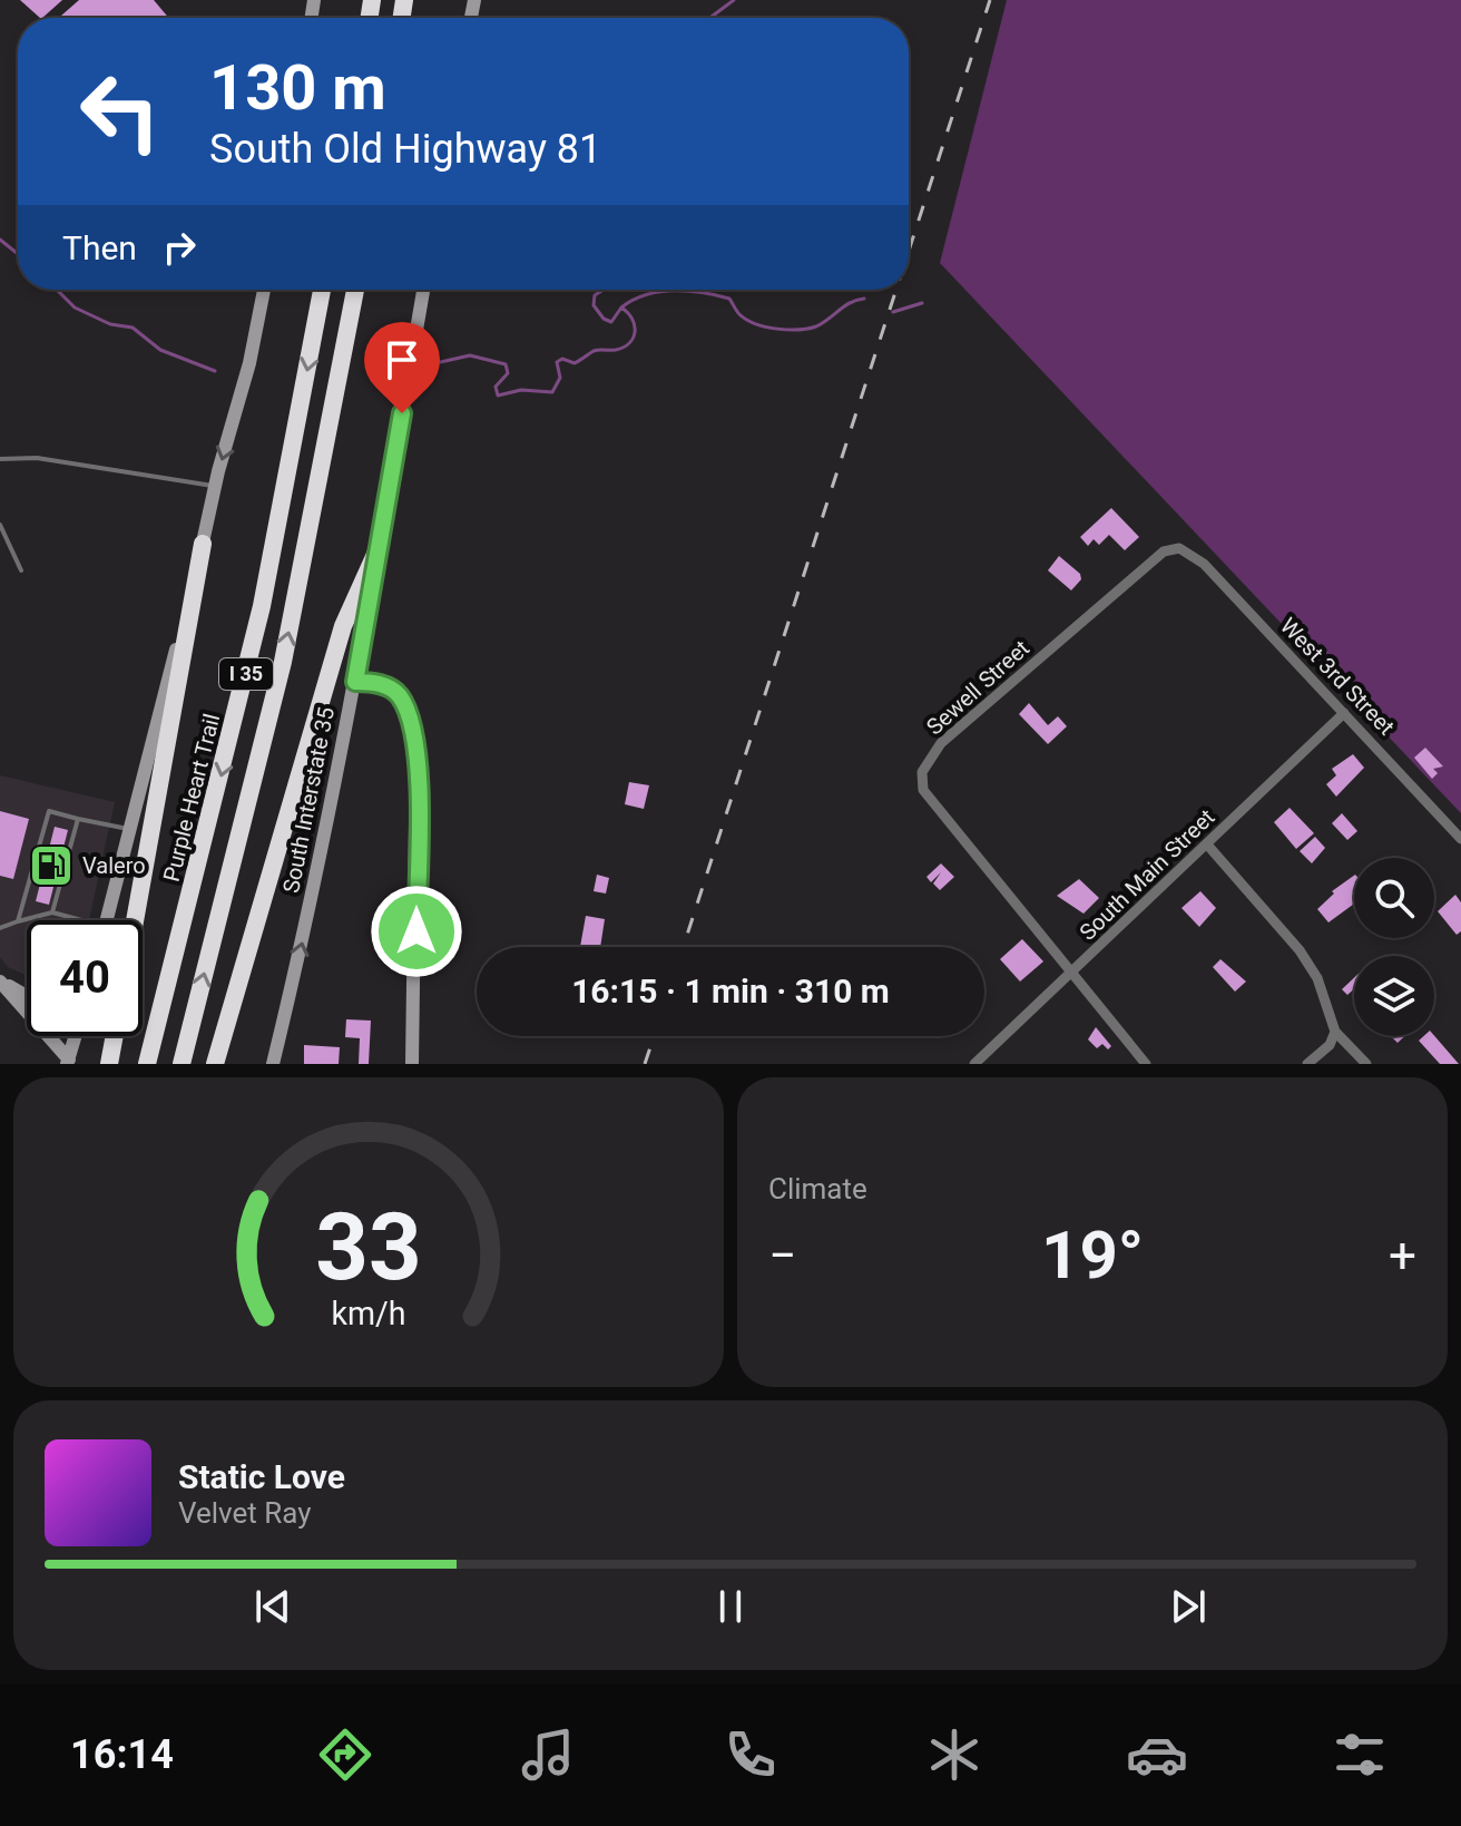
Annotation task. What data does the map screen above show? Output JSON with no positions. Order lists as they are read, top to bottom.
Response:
{
  "streets": {
    "highway": ["I 35", "Purple Heart Trail"],
    "main road": ["South Interstate 35"],
    "street": ["West 3rd Street", "Sewell Street", "South Main Street"]
  },
  "crossings": [
    ["West 3rd Street", "Sewell Street"],
    ["West 3rd Street", "South Main Street"],
    ["Sewell Street", "South Main Street"]
  ],
  "one_way": ["South Interstate 35"],
  "places": {
    "fuel station": ["Valero"]
  },
  "page": {
    "turn": ["130 m", "South Old Highway 81"],
    "then": "Then",
    "limit": "40",
    "trip": "16:15 · 1 min · 310 m",
    "tile": "Climate",
    "heat": ["−", "19°", "+"],
    "song": ["Static Love", "Velvet Ray"],
    "tabs": "16:14",
    "gauge": ["33", "km/h"]
  }
}
